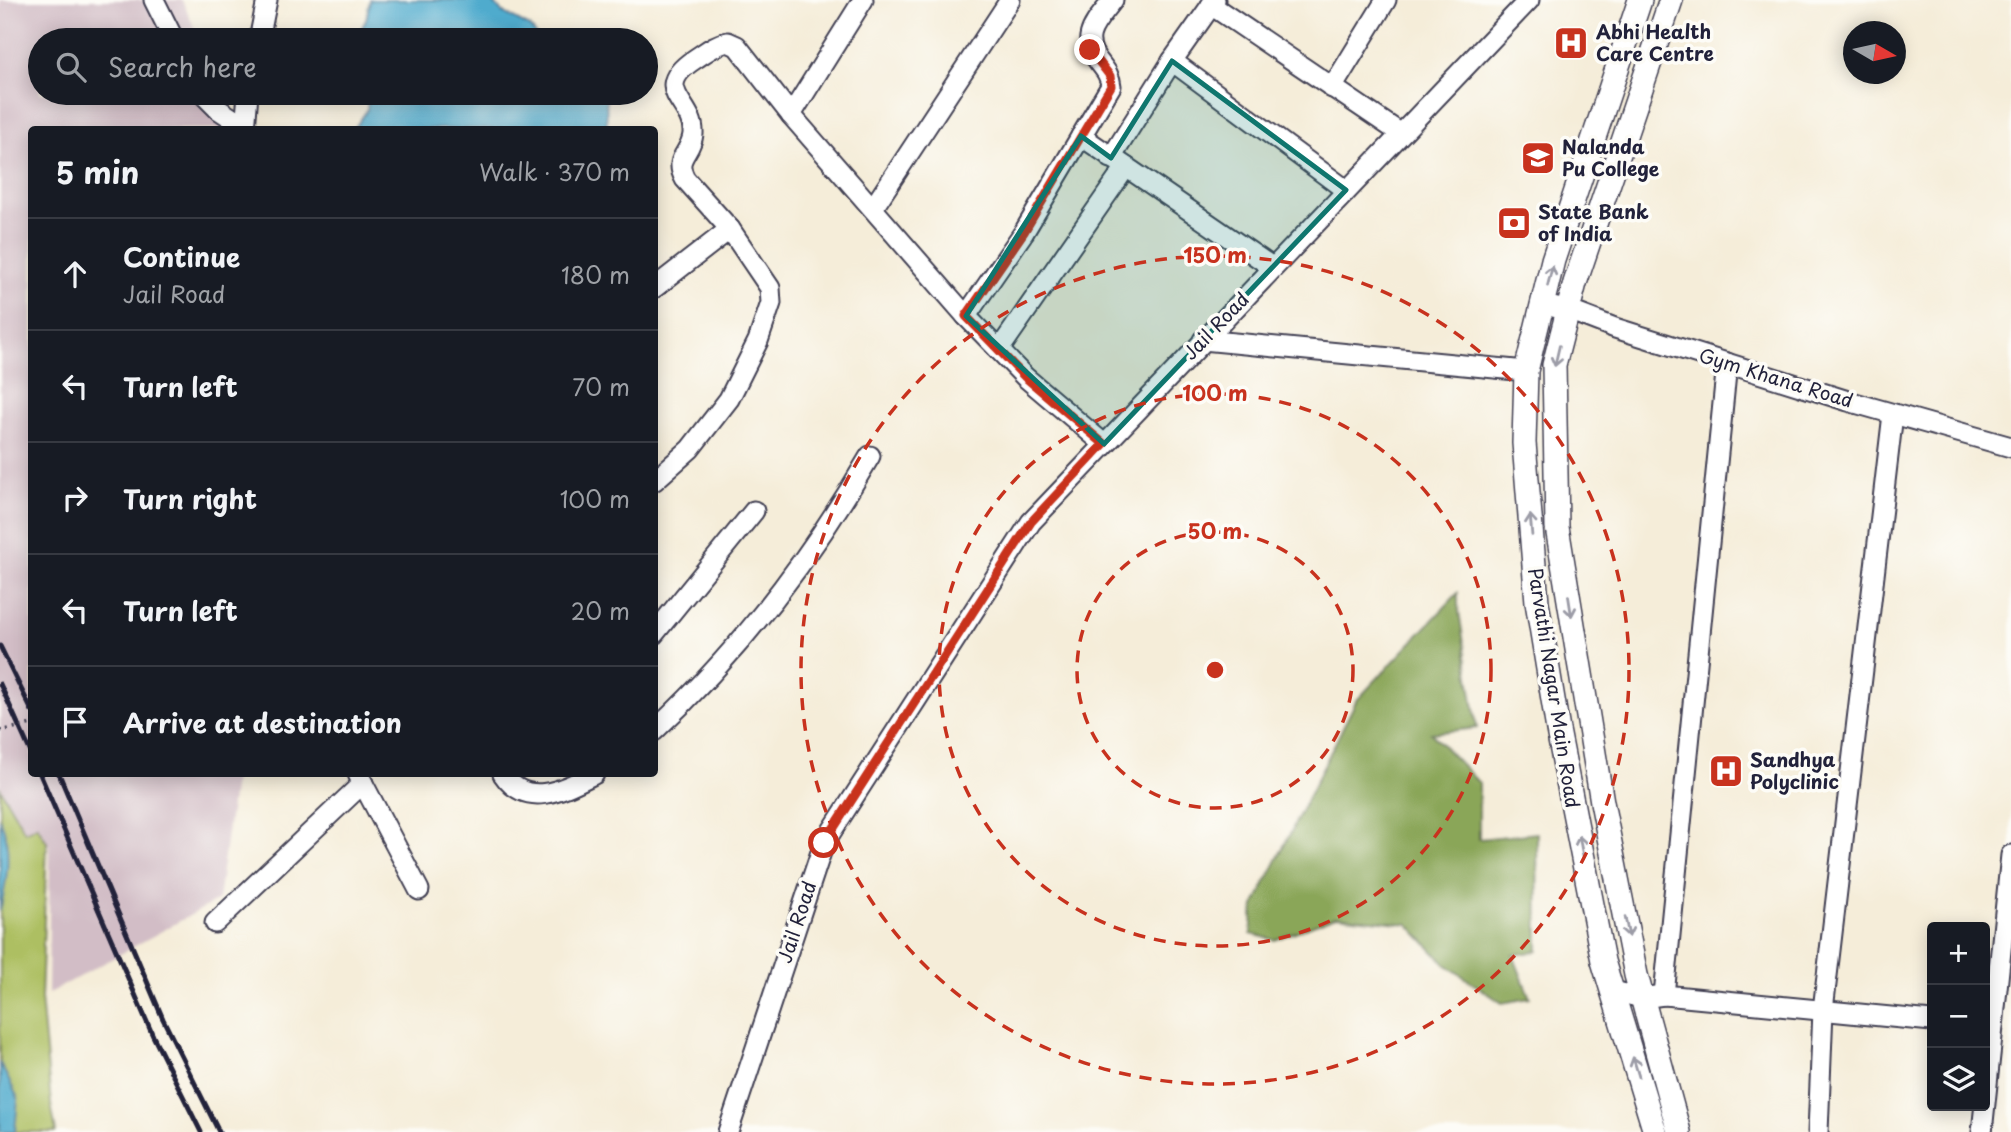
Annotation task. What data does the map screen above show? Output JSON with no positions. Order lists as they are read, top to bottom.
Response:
{
  "streets": {
    "main road": ["Parvathi Nagar Main Road"],
    "street": ["Jail Road", "Gym Khana Road"]
  },
  "crossings": [
    ["Gym Khana Road", "Parvathi Nagar Main Road"]
  ],
  "places": {
    "hospital": ["Abhi Health Care Centre", "Sandhya Polyclinic"],
    "school or university": ["Nalanda Pu College"],
    "bank": ["State Bank of India"]
  },
  "north": "right",
  "page": {
    "search": "Search here",
    "heading": ["5 min", "Walk · 370 m"],
    "list": [
      ["Continue", "Jail Road", "180 m"],
      ["Turn left", "70 m"],
      ["Turn right", "100 m"],
      ["Turn left", "20 m"],
      "Arrive at destination"
    ],
    "map_buttons": ["+", "−"]
  },
  "rings": ["150 m", "100 m", "50 m"]
}
